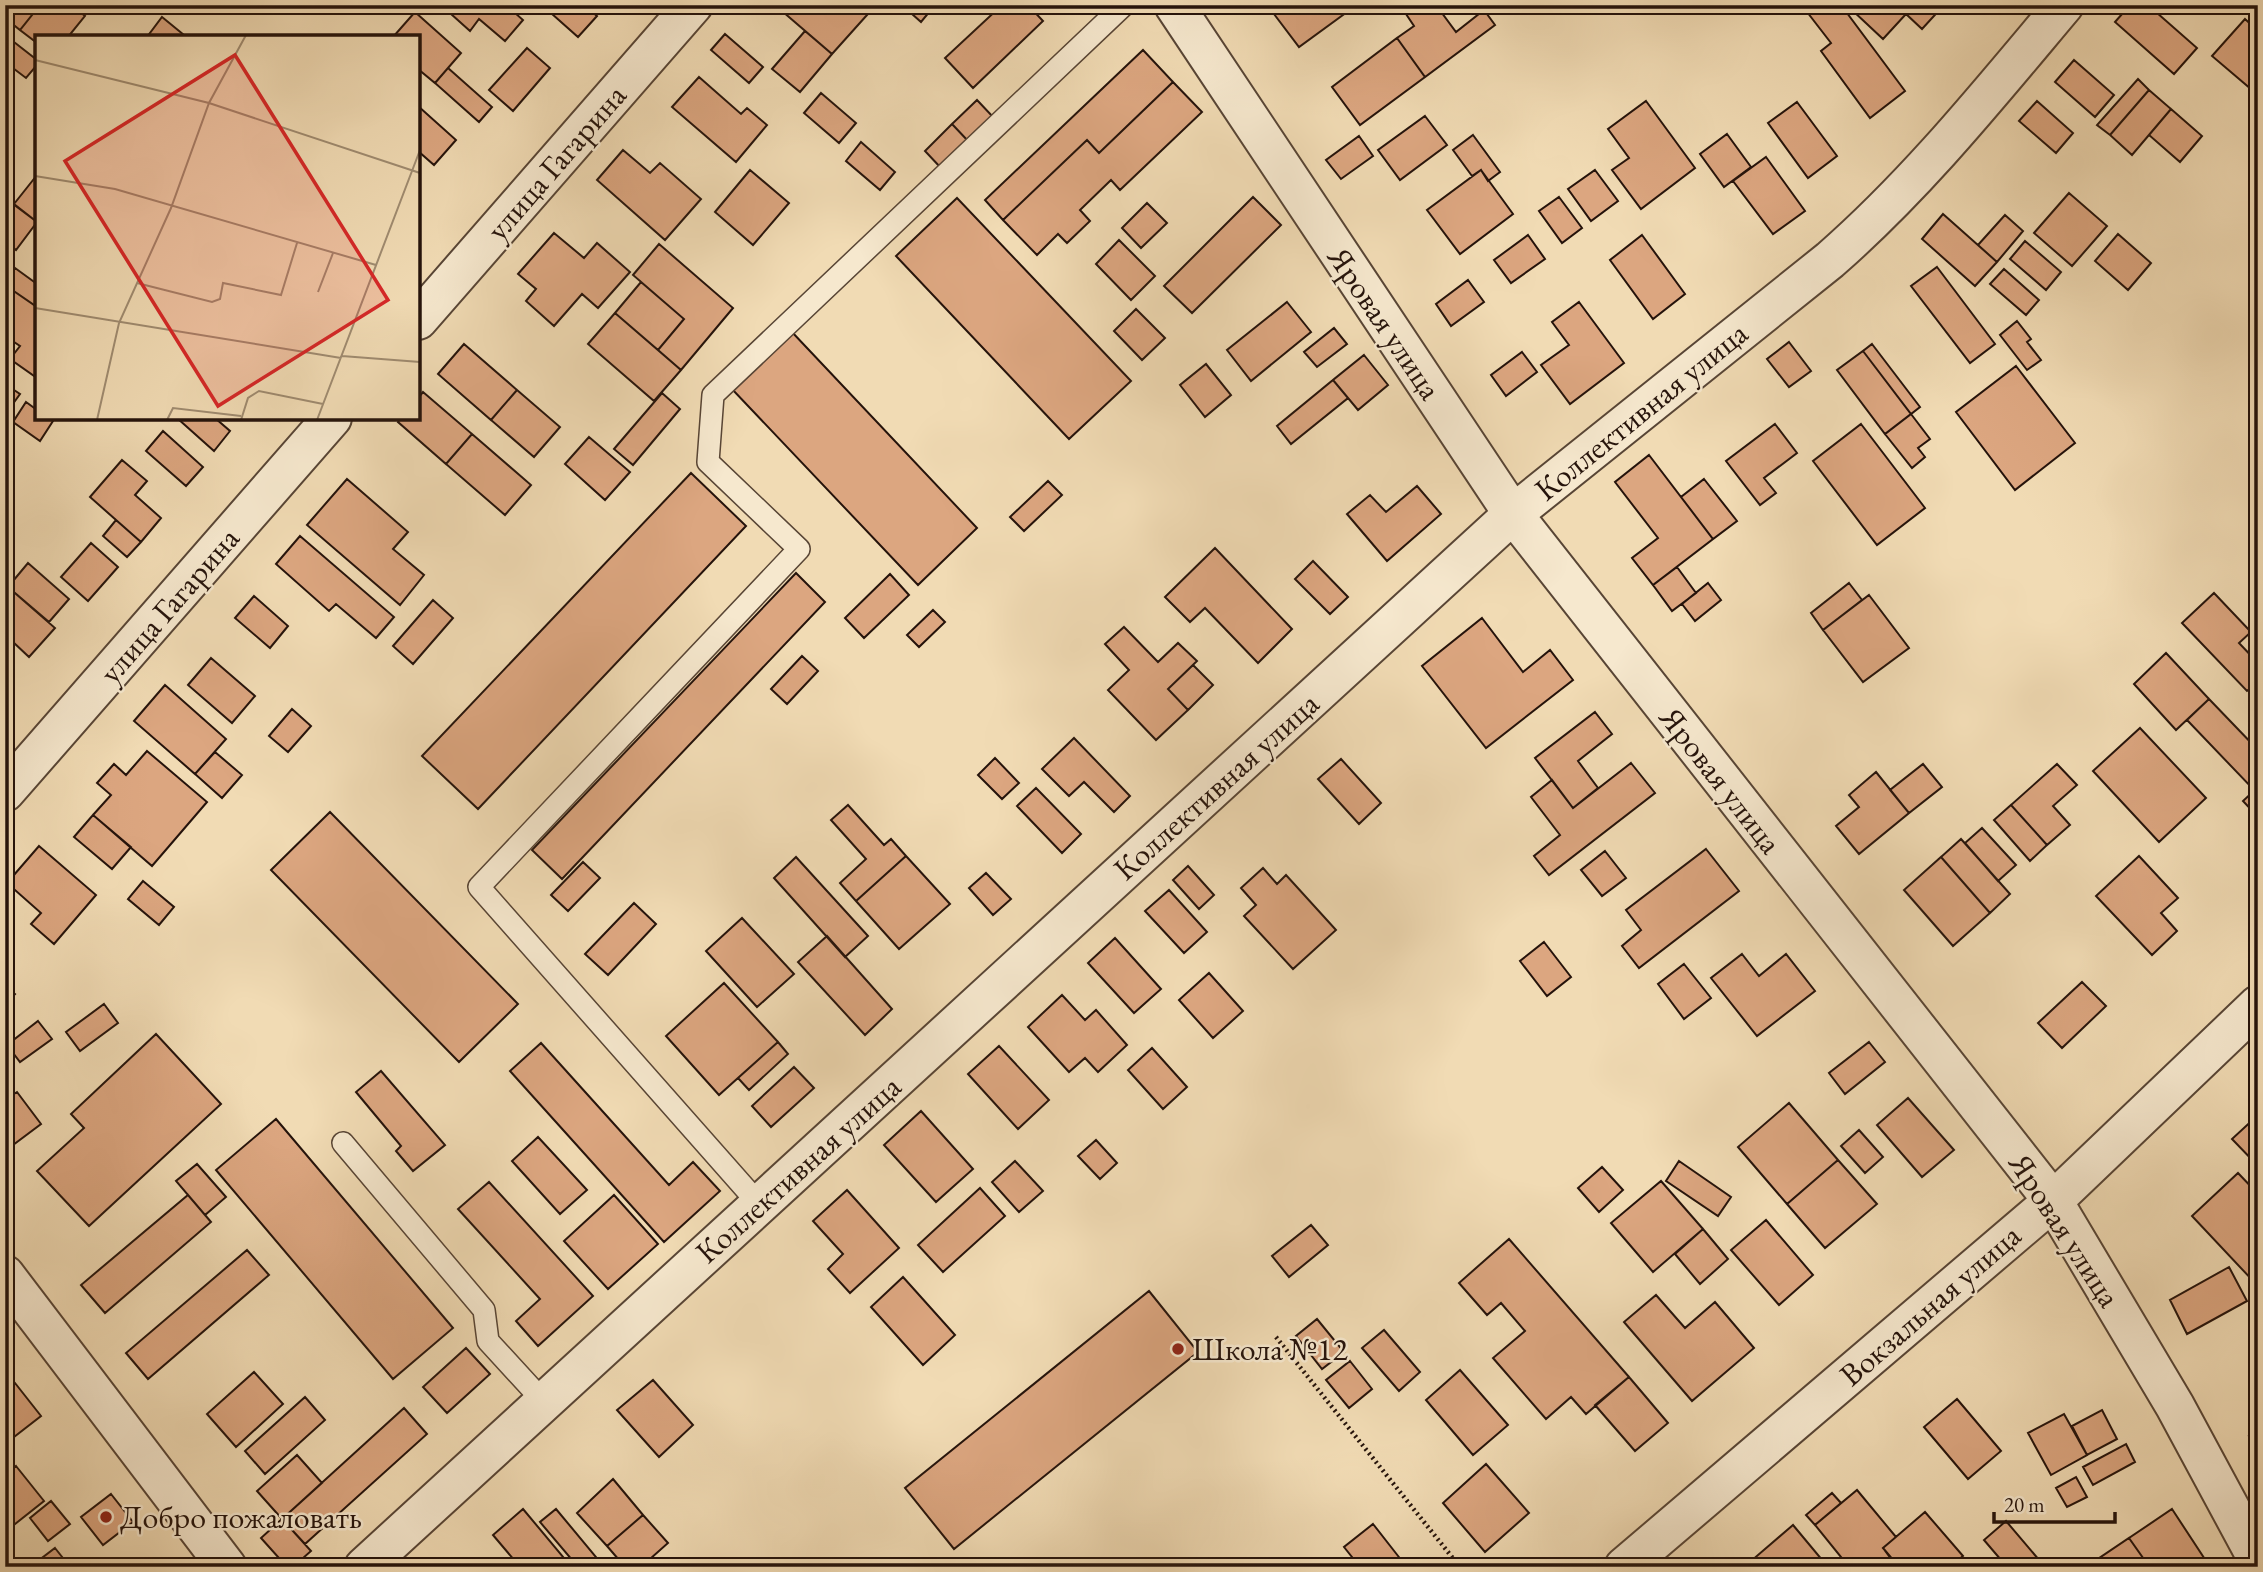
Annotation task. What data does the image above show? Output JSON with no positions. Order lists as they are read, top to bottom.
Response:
{
  "streets": {
    "street": [
      "улица Гагарина",
      "Яровая улица",
      "Коллективная улица",
      "Вокзальная улица"
    ]
  },
  "crossings": [
    ["Яровая улица", "Коллективная улица"],
    ["Яровая улица", "Вокзальная улица"]
  ],
  "places": ["Школа №12", "Добро пожаловать"],
  "scale_bar": "20 m"
}
